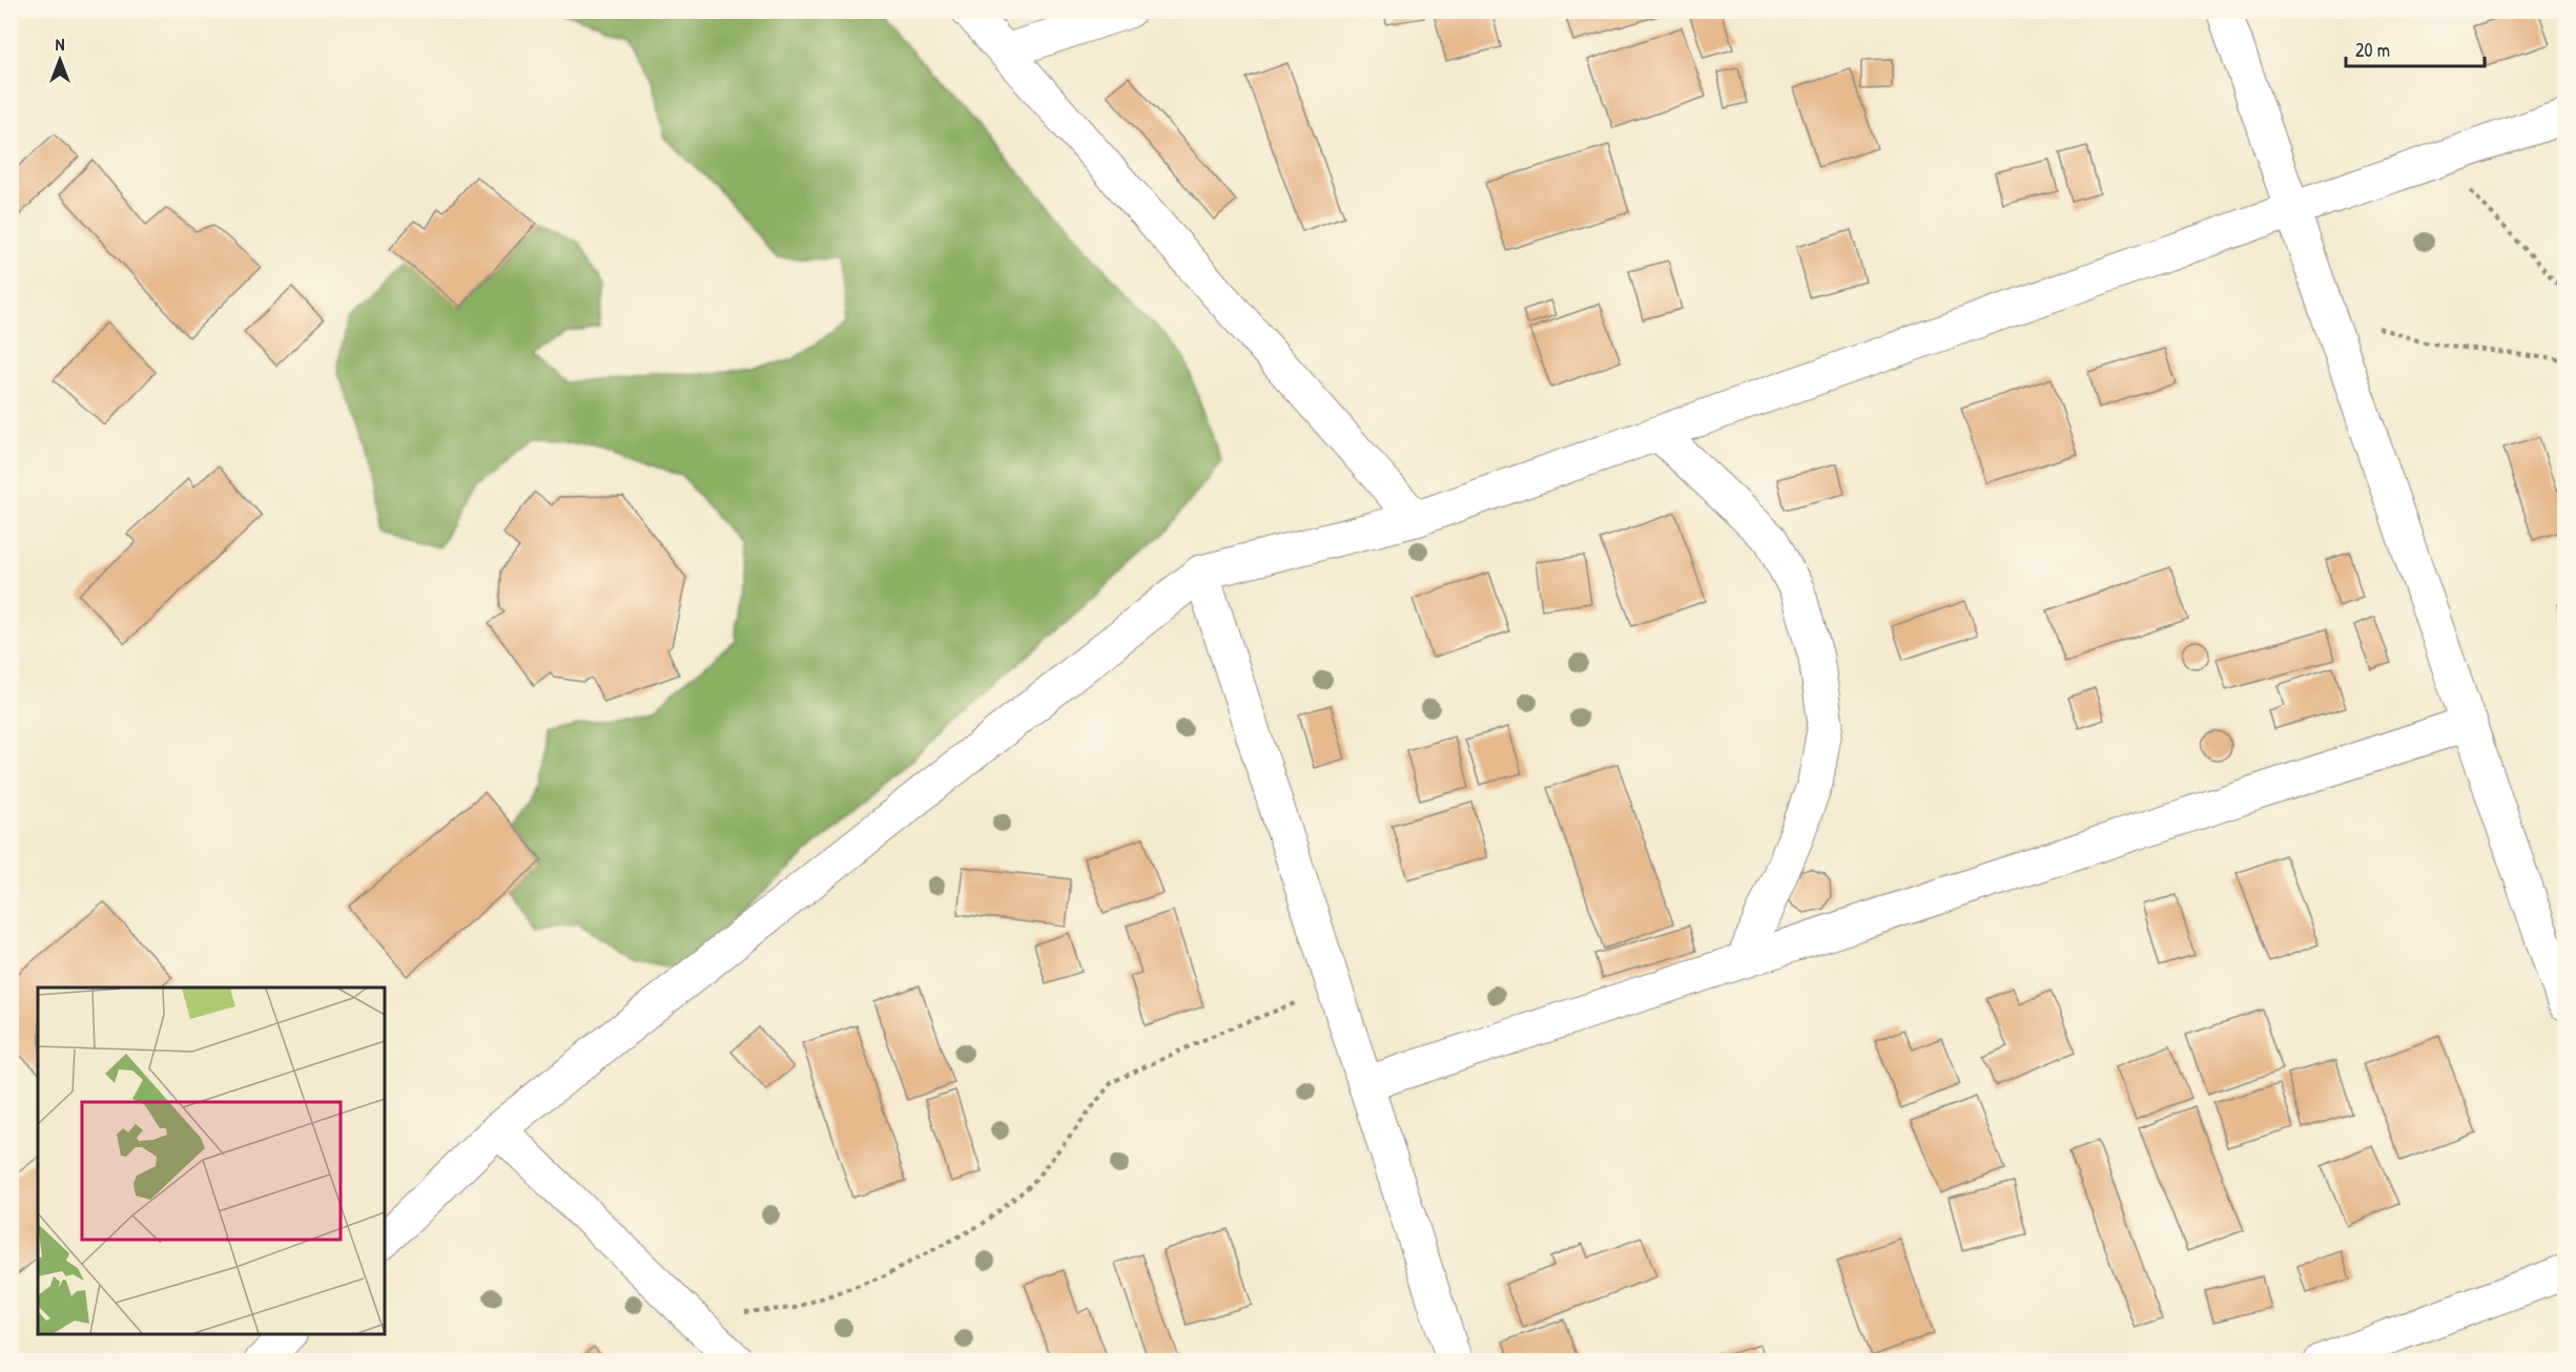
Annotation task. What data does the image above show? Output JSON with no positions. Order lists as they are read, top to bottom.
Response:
{
  "scale_bar": "20 m",
  "north": "top"
}
